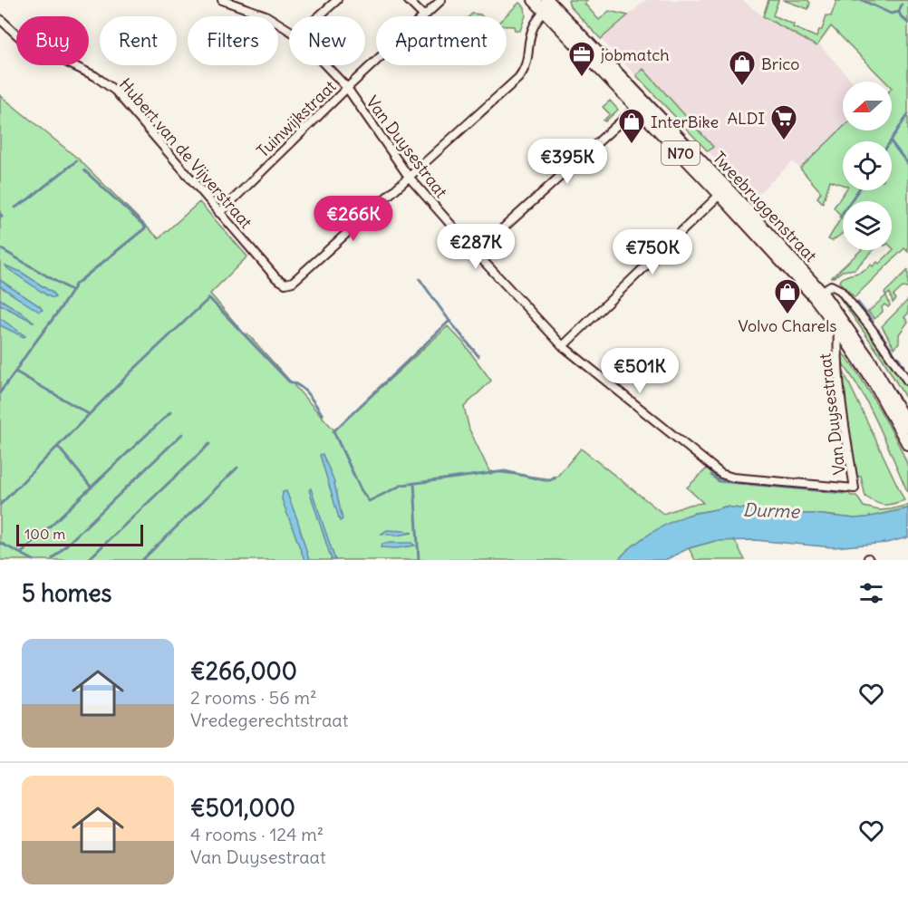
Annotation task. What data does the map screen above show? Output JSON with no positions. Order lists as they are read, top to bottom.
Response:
{
  "streets": {
    "main road": ["N70", "Tweebruggenstraat"],
    "street": ["Tuinwijkstraat", "Van Duysestraat", "Hubert van de Vijverstraat"]
  },
  "crossings": [
    ["Tuinwijkstraat", "Van Duysestraat"],
    ["Tuinwijkstraat", "Hubert van de Vijverstraat"],
    ["Van Duysestraat", "Hubert van de Vijverstraat"],
    ["Van Duysestraat", "Tweebruggenstraat"],
    ["N70", "Tweebruggenstraat"]
  ],
  "water": ["Durme"],
  "places": {
    "office": ["jobmatch"],
    "shop": ["Brico", "InterBike", "Volvo Charels"],
    "supermarket": ["ALDI"]
  },
  "scale_bar": "100 m",
  "north": "left",
  "page": {
    "chip": [
      "Buy",
      "Rent",
      "Filters",
      "New",
      "Apartment"
    ],
    "price": [
      "€395K",
      "€266K",
      "€287K",
      "€750K",
      "€501K"
    ],
    "scale": "100 m",
    "heading": "5 homes",
    "list": [
      {
        "name": "€266,000",
        "note": "2 rooms · 56 m² · Vredegerechtstraat"
      },
      {
        "name": "€501,000",
        "note": "4 rooms · 124 m² · Van Duysestraat"
      }
    ]
  }
}
